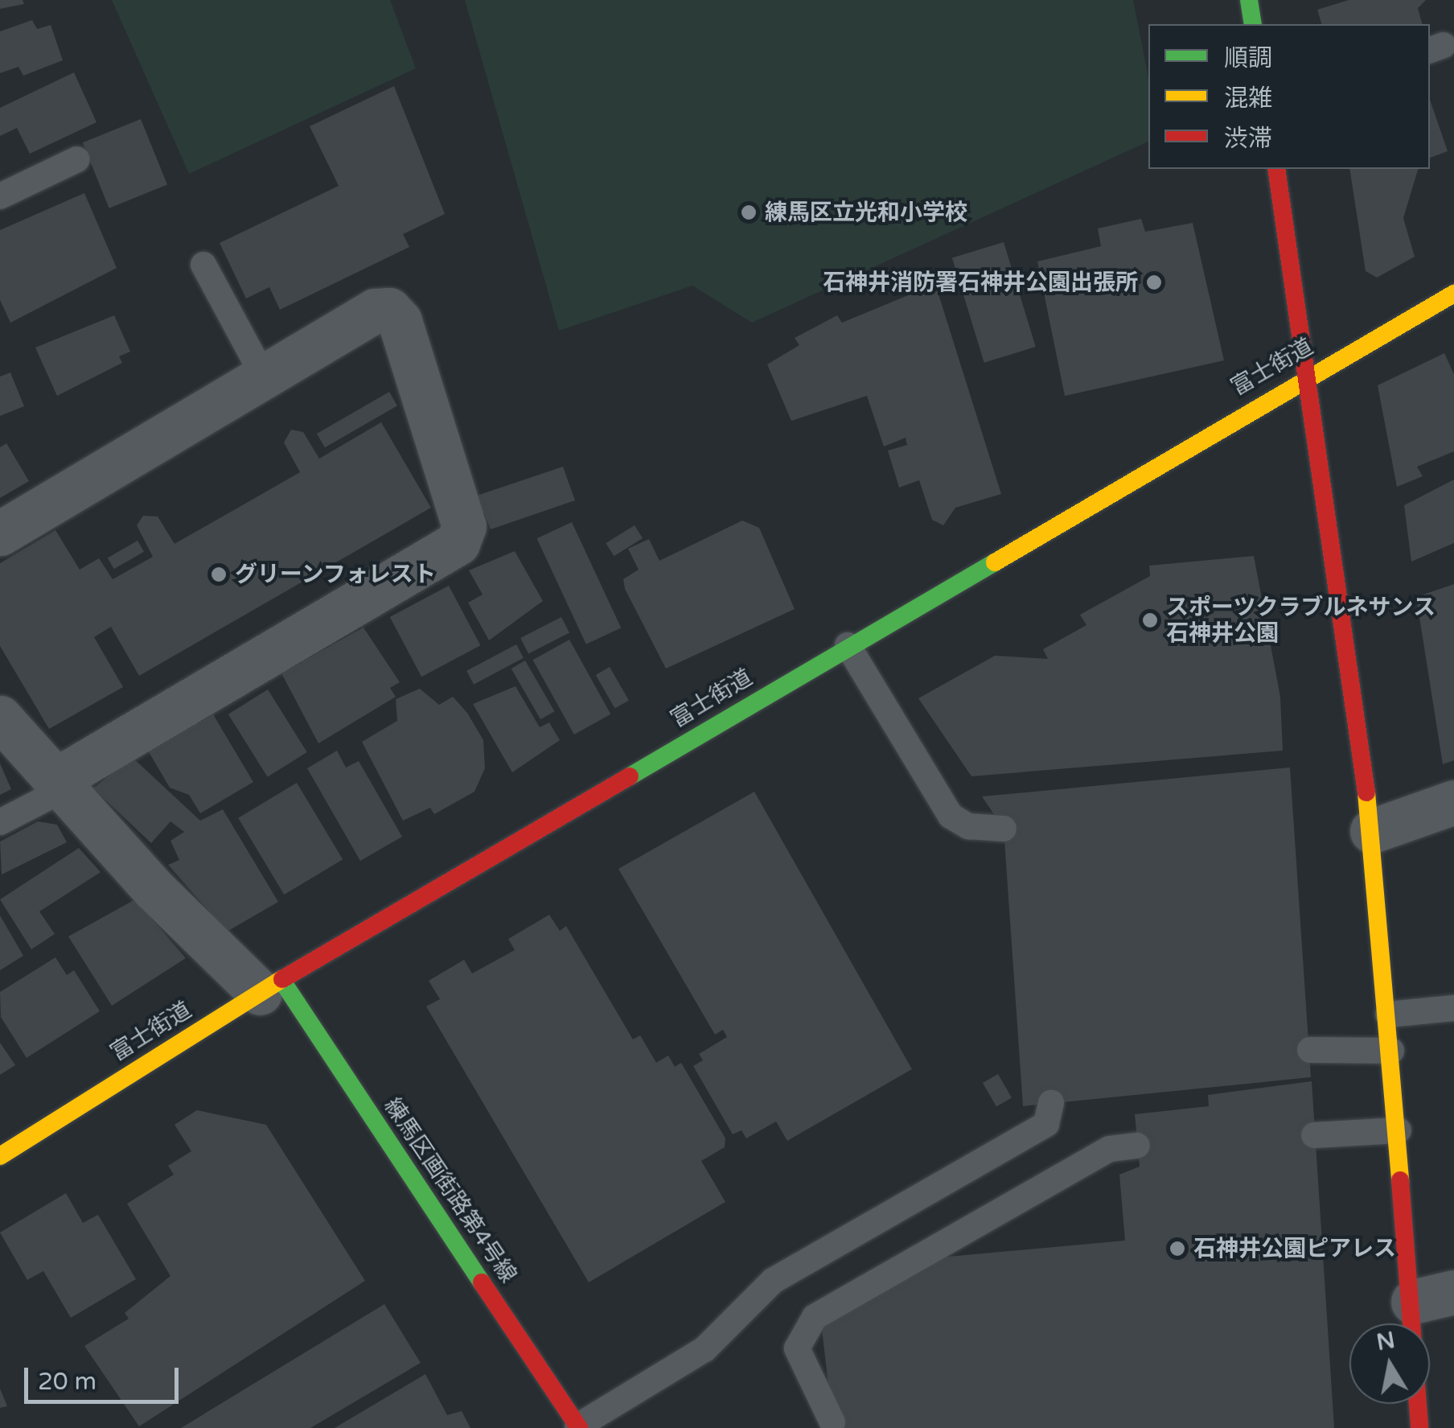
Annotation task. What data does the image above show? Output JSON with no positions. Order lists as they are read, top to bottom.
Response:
{
  "streets": {
    "street": ["富士街道", "練馬区画街路第4号線"]
  },
  "crossings": [
    ["富士街道", "練馬区画街路第4号線"]
  ],
  "places": [
    "練馬区立光和小学校",
    "石神井消防署石神井公園出張所",
    "グリーンフォレスト",
    "スポーツクラブルネサンス 石神井公園",
    "石神井公園ピアレス"
  ],
  "legend": ["順調", "混雑", "渋滞"],
  "scale_bar": "20 m",
  "north": "top"
}
